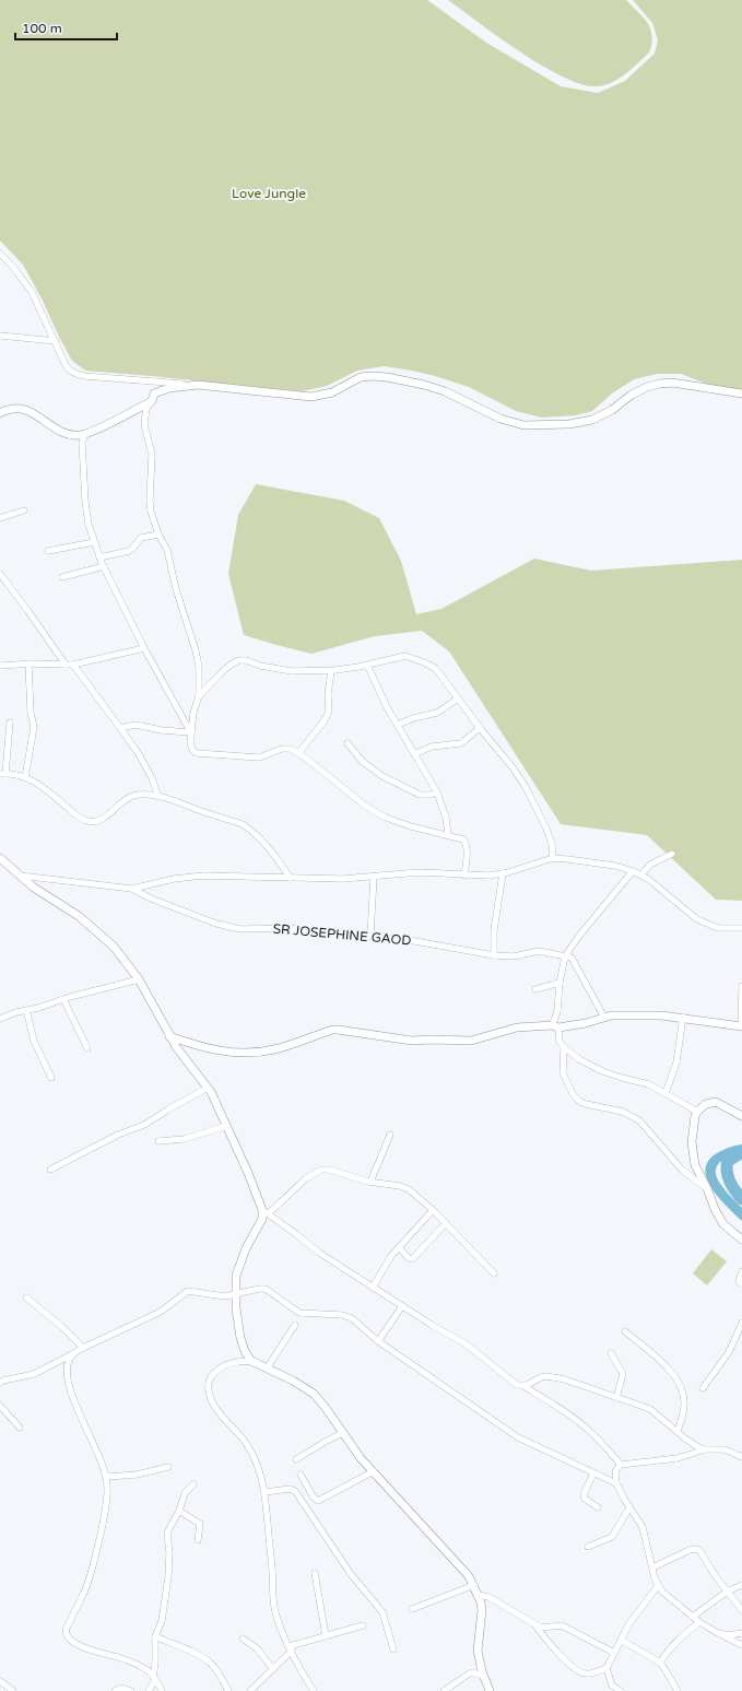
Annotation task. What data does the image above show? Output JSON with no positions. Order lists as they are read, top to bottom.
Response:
{
  "streets": {
    "street": ["SR JOSEPHINE GAOD"]
  },
  "parks": ["Love Jungle"],
  "scale_bar": "100 m"
}
